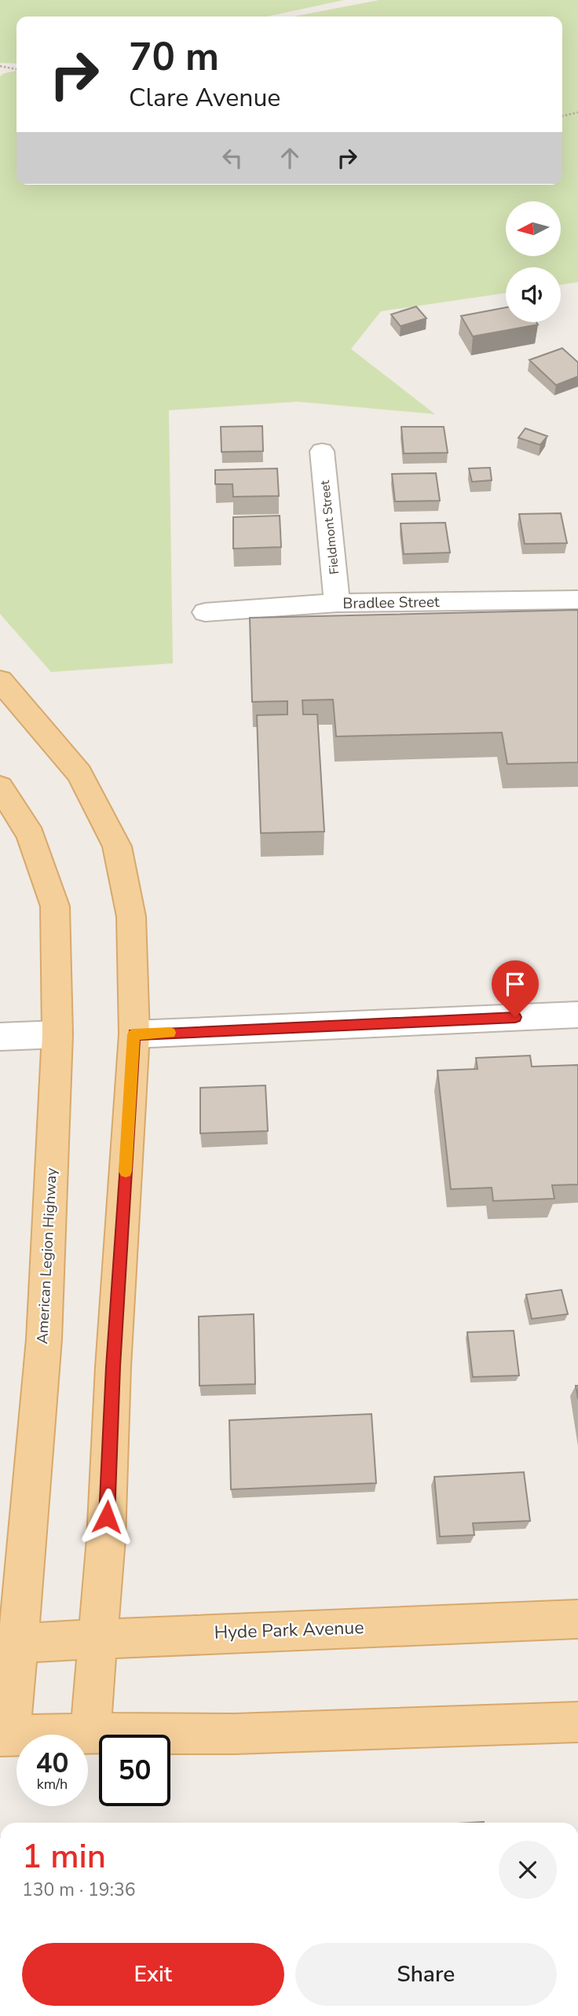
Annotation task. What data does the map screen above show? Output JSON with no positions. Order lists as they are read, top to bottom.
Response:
{
  "streets": {
    "main road": ["American Legion Highway", "Hyde Park Avenue"],
    "street": ["Fieldmont Street", "Bradlee Street"]
  },
  "crossings": [
    ["Fieldmont Street", "Bradlee Street"],
    ["American Legion Highway", "Hyde Park Avenue"]
  ],
  "north": "left",
  "page": {
    "turn": ["70 m", "Clare Avenue"],
    "speed": "40 km/h",
    "limit": "50",
    "heading": ["1 min", "130 m · 19:36"],
    "buttons": ["Exit", "Share"]
  }
}
